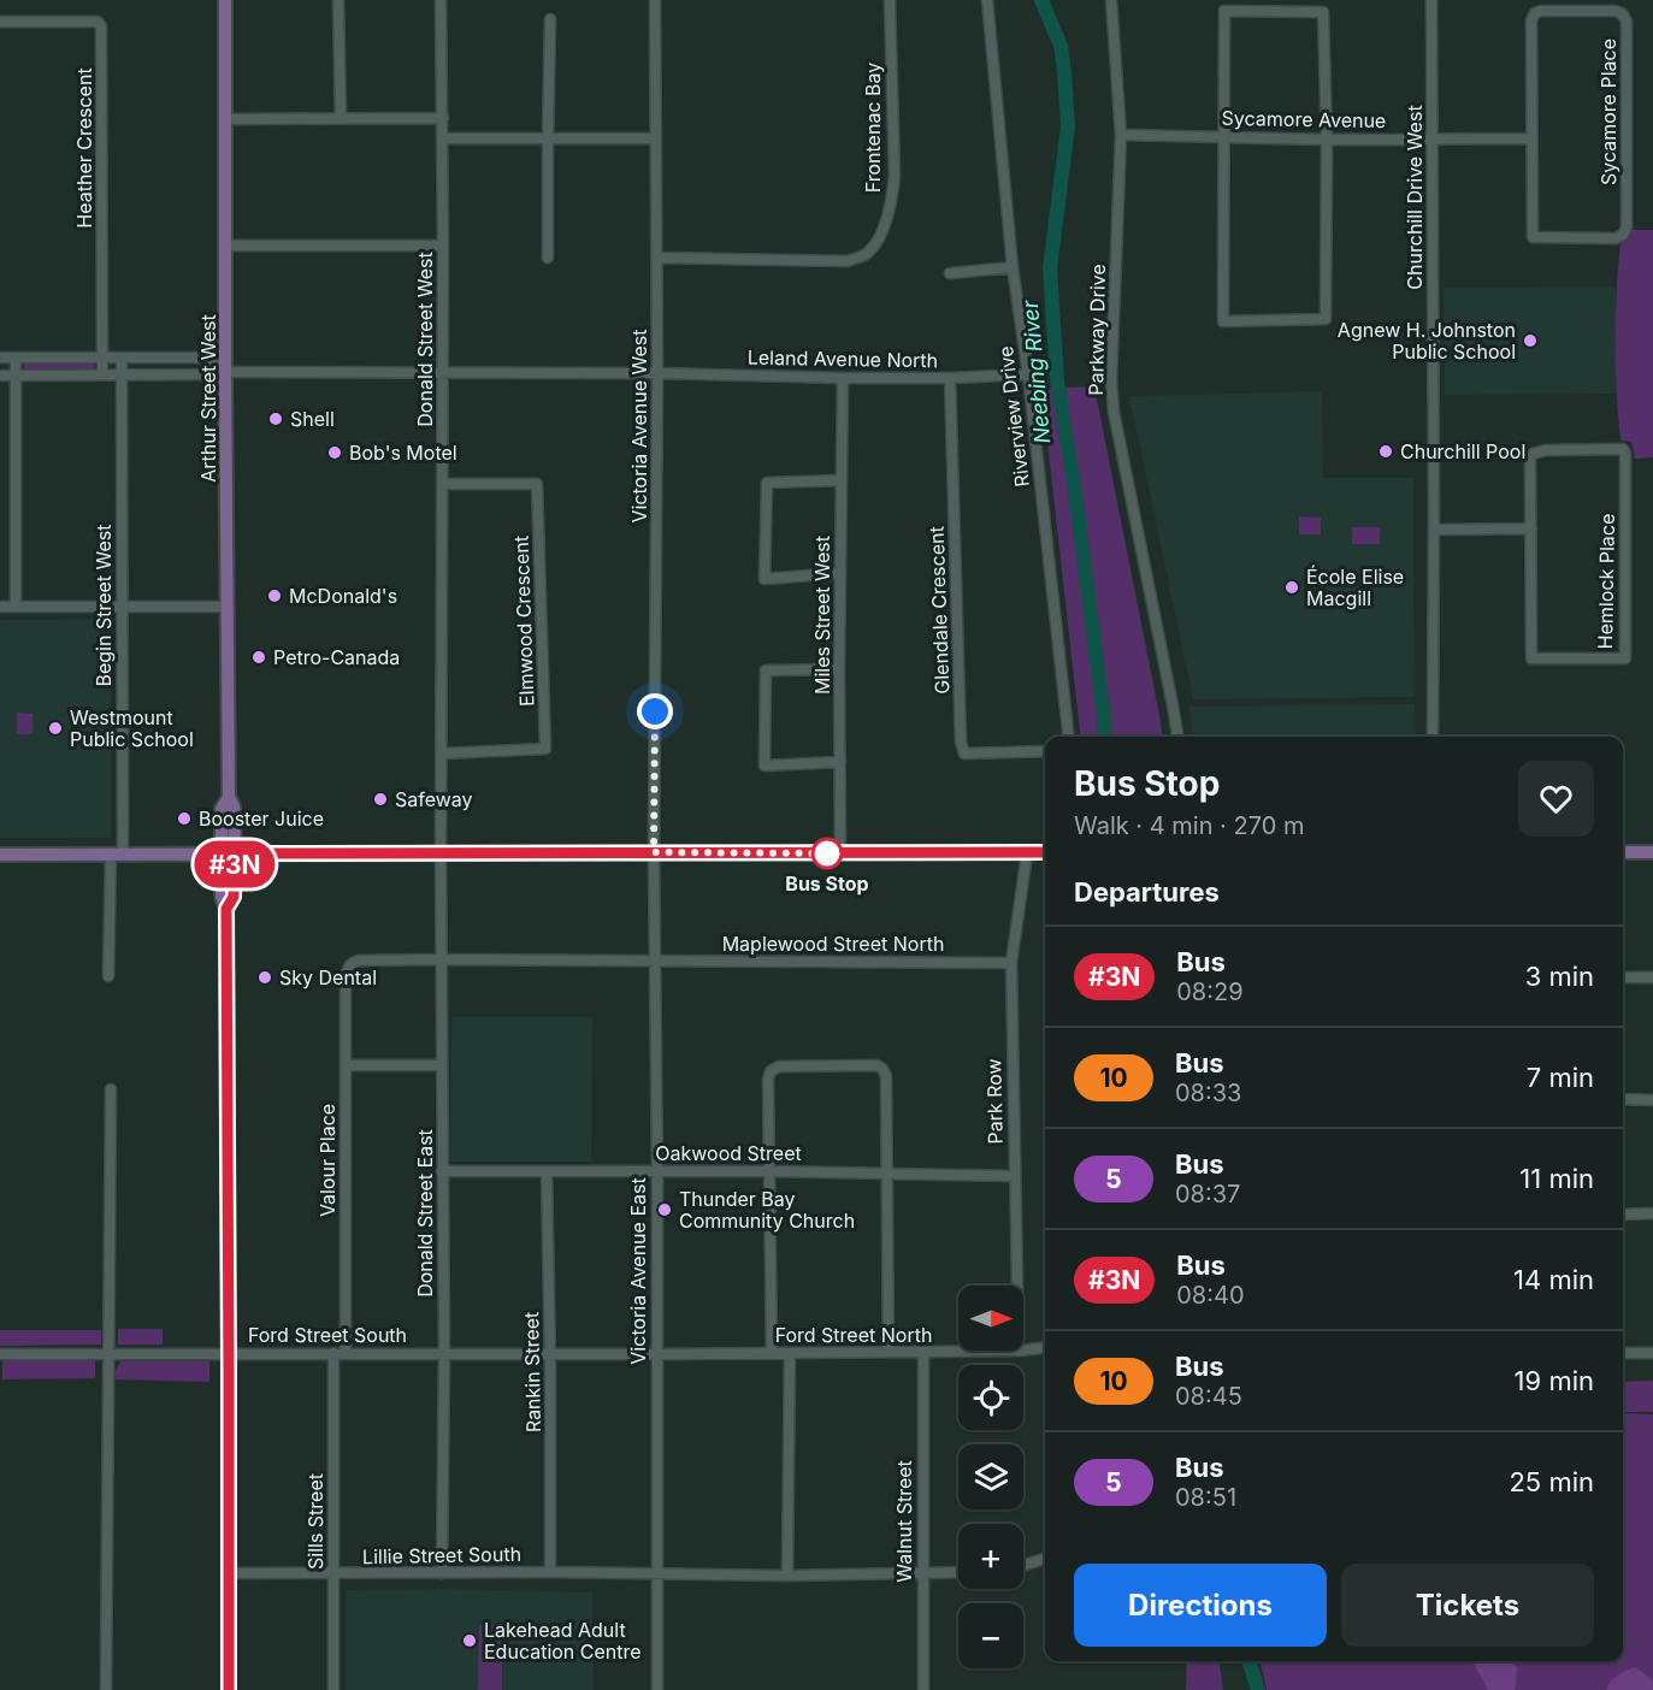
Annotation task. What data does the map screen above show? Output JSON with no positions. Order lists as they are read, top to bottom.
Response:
{
  "streets": {
    "main road": ["Arthur Street West"],
    "street": [
      "Sycamore Place",
      "Sycamore Avenue",
      "Frontenac Bay",
      "Heather Crescent",
      "Churchill Drive West",
      "Parkway Drive",
      "Donald Street West",
      "Leland Avenue North",
      "Riverview Drive",
      "Victoria Avenue West",
      "Hemlock Place",
      "Begin Street West",
      "Glendale Crescent",
      "Miles Street West",
      "Elmwood Crescent",
      "Maplewood Street North",
      "Park Row",
      "Oakwood Street",
      "Valour Place",
      "Donald Street East",
      "Victoria Avenue East",
      "Ford Street South",
      "Ford Street North",
      "Rankin Street",
      "Sills Street",
      "Walnut Street",
      "Lillie Street South"
    ]
  },
  "crossings": [
    ["Sycamore Place", "Sycamore Avenue"],
    ["Sycamore Avenue", "Churchill Drive West"],
    ["Sycamore Avenue", "Parkway Drive"],
    ["Frontenac Bay", "Victoria Avenue West"],
    ["Donald Street West", "Leland Avenue North"],
    ["Donald Street West", "Elmwood Crescent"],
    ["Donald Street West", "Donald Street East"],
    ["Leland Avenue North", "Arthur Street West"],
    ["Leland Avenue North", "Riverview Drive"],
    ["Leland Avenue North", "Victoria Avenue West"],
    ["Leland Avenue North", "Glendale Crescent"],
    ["Leland Avenue North", "Miles Street West"],
    ["Arthur Street West", "Ford Street South"],
    ["Arthur Street West", "Lillie Street South"],
    ["Victoria Avenue West", "Victoria Avenue East"],
    ["Maplewood Street North", "Park Row"],
    ["Maplewood Street North", "Valour Place"],
    ["Maplewood Street North", "Donald Street East"],
    ["Maplewood Street North", "Victoria Avenue East"],
    ["Park Row", "Oakwood Street"],
    ["Oakwood Street", "Donald Street East"],
    ["Oakwood Street", "Victoria Avenue East"],
    ["Oakwood Street", "Rankin Street"],
    ["Valour Place", "Ford Street South"],
    ["Donald Street East", "Ford Street South"],
    ["Donald Street East", "Lillie Street South"],
    ["Victoria Avenue East", "Ford Street South"],
    ["Victoria Avenue East", "Ford Street North"],
    ["Victoria Avenue East", "Lillie Street South"],
    ["Ford Street South", "Ford Street North"],
    ["Ford Street South", "Rankin Street"],
    ["Ford Street South", "Sills Street"],
    ["Ford Street North", "Walnut Street"],
    ["Rankin Street", "Lillie Street South"],
    ["Sills Street", "Lillie Street South"],
    ["Walnut Street", "Lillie Street South"]
  ],
  "water": ["Neebing River"],
  "places": [
    "Agnew H. Johnston Public School",
    "Shell",
    "Churchill Pool",
    "Bob's Motel",
    "École Elise Macgill",
    "McDonald's",
    "Petro-Canada",
    "Westmount Public School",
    "Safeway",
    "Booster Juice",
    "Bus Stop",
    "Sky Dental",
    "Thunder Bay Community Church",
    "Lakehead Adult Education Centre"
  ],
  "lines": ["bus line #3N"],
  "north": "right",
  "page": {
    "on_map": "#3N",
    "heading": [
      ["Bus Stop", "Walk · 4 min · 270 m"],
      "Departures"
    ],
    "list": [
      {
        "mark": "#3N",
        "name": "Bus",
        "note": "08:29",
        "value": "3 min"
      },
      {
        "mark": "10",
        "name": "Bus",
        "note": "08:33",
        "value": "7 min"
      },
      {
        "mark": "5",
        "name": "Bus",
        "note": "08:37",
        "value": "11 min"
      },
      {
        "mark": "#3N",
        "name": "Bus",
        "note": "08:40",
        "value": "14 min"
      },
      {
        "mark": "10",
        "name": "Bus",
        "note": "08:45",
        "value": "19 min"
      },
      {
        "mark": "5",
        "name": "Bus",
        "note": "08:51",
        "value": "25 min"
      }
    ],
    "map_buttons": ["+", "−"],
    "buttons": ["Directions", "Tickets"]
  }
}
